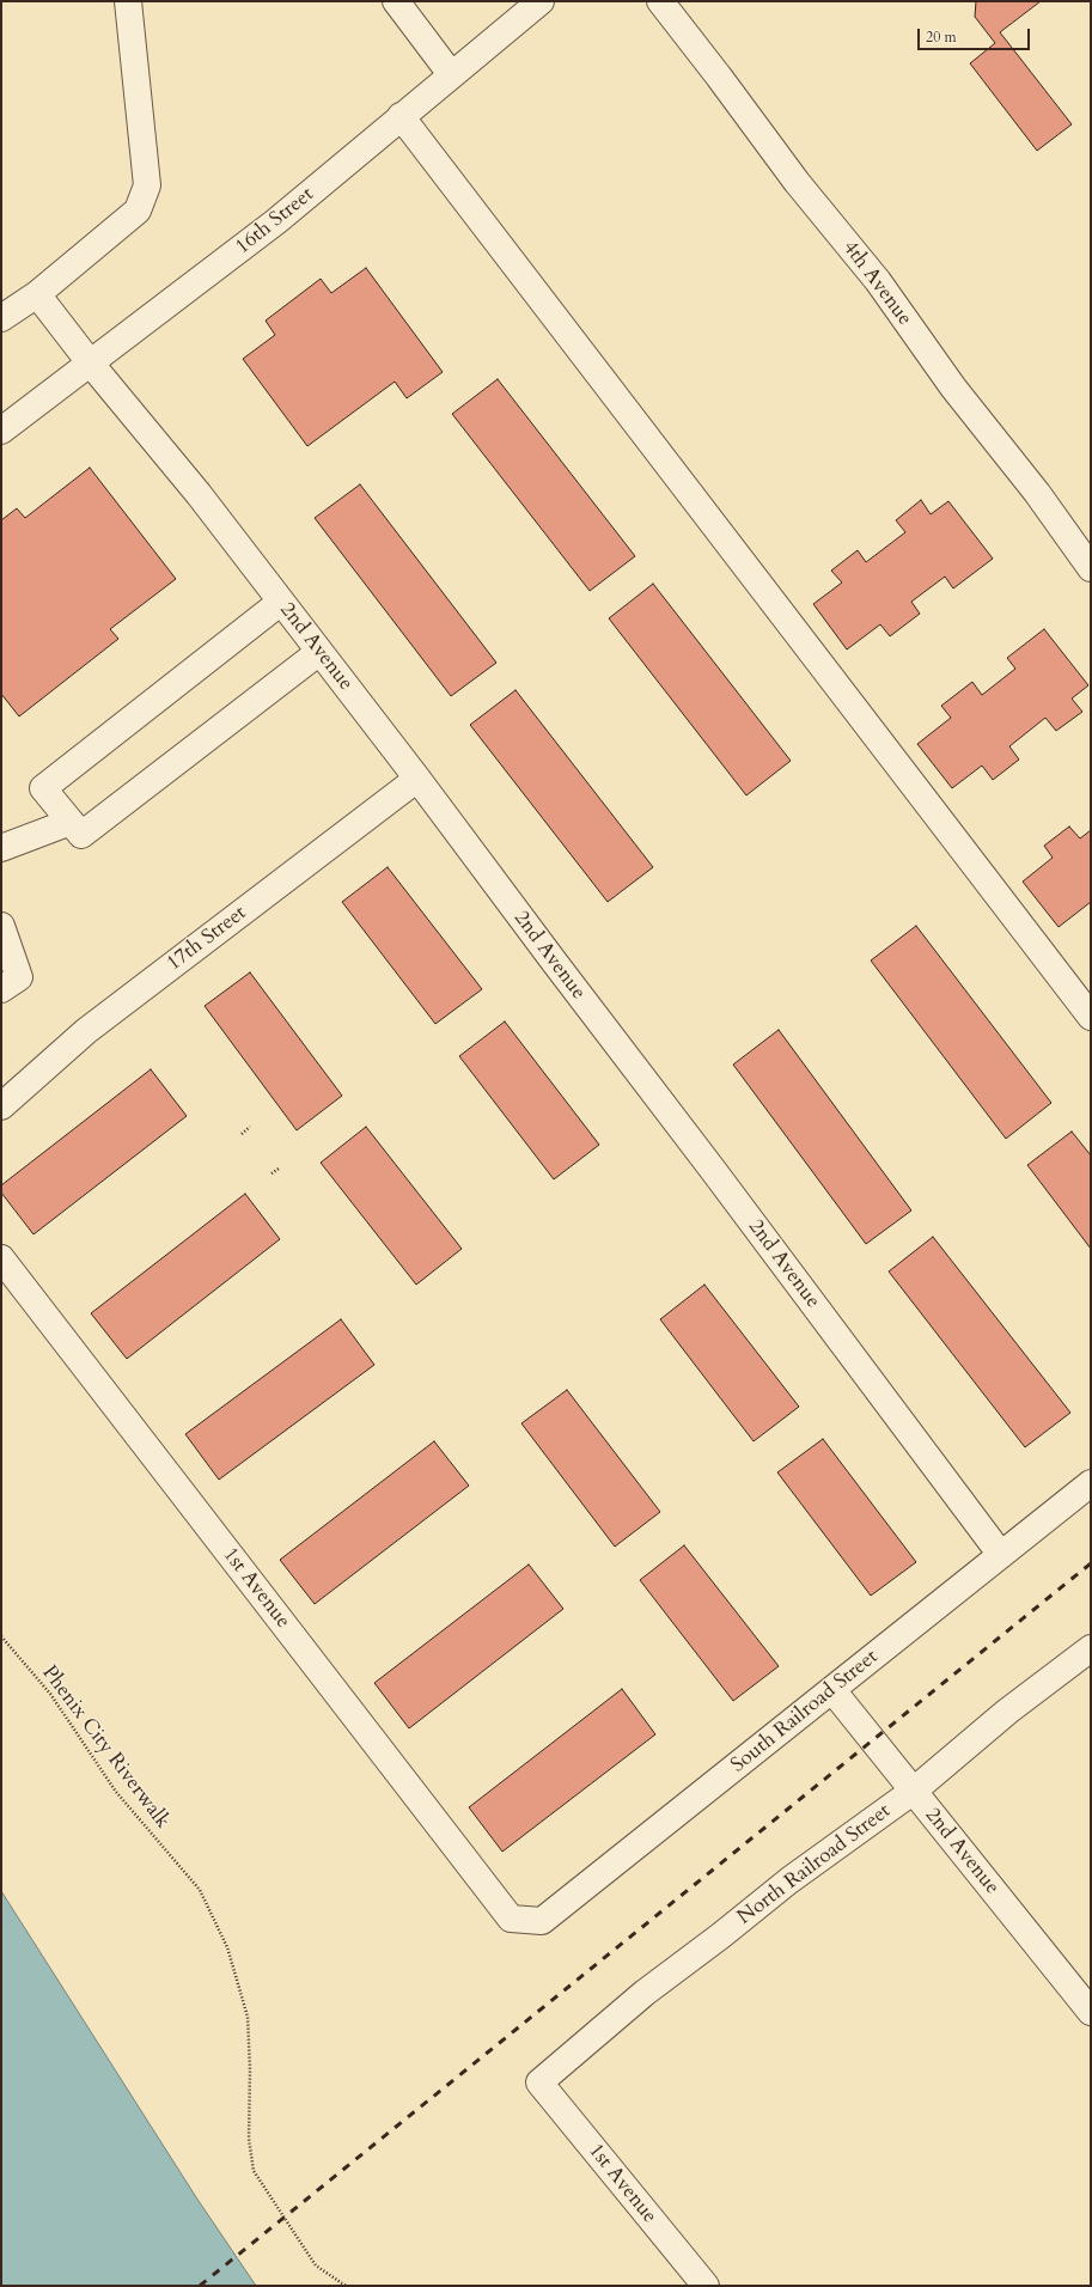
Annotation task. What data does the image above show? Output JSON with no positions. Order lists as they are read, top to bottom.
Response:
{
  "streets": {
    "street": [
      "16th Street",
      "4th Avenue",
      "2nd Avenue",
      "17th Street",
      "1st Avenue",
      "South Railroad Street",
      "North Railroad Street"
    ],
    "path": ["Phenix City Riverwalk"]
  },
  "crossings": [
    ["16th Street", "2nd Avenue"],
    ["2nd Avenue", "17th Street"],
    ["2nd Avenue", "South Railroad Street"],
    ["2nd Avenue", "North Railroad Street"],
    ["1st Avenue", "South Railroad Street"],
    ["1st Avenue", "North Railroad Street"]
  ],
  "scale_bar": "20 m"
}
